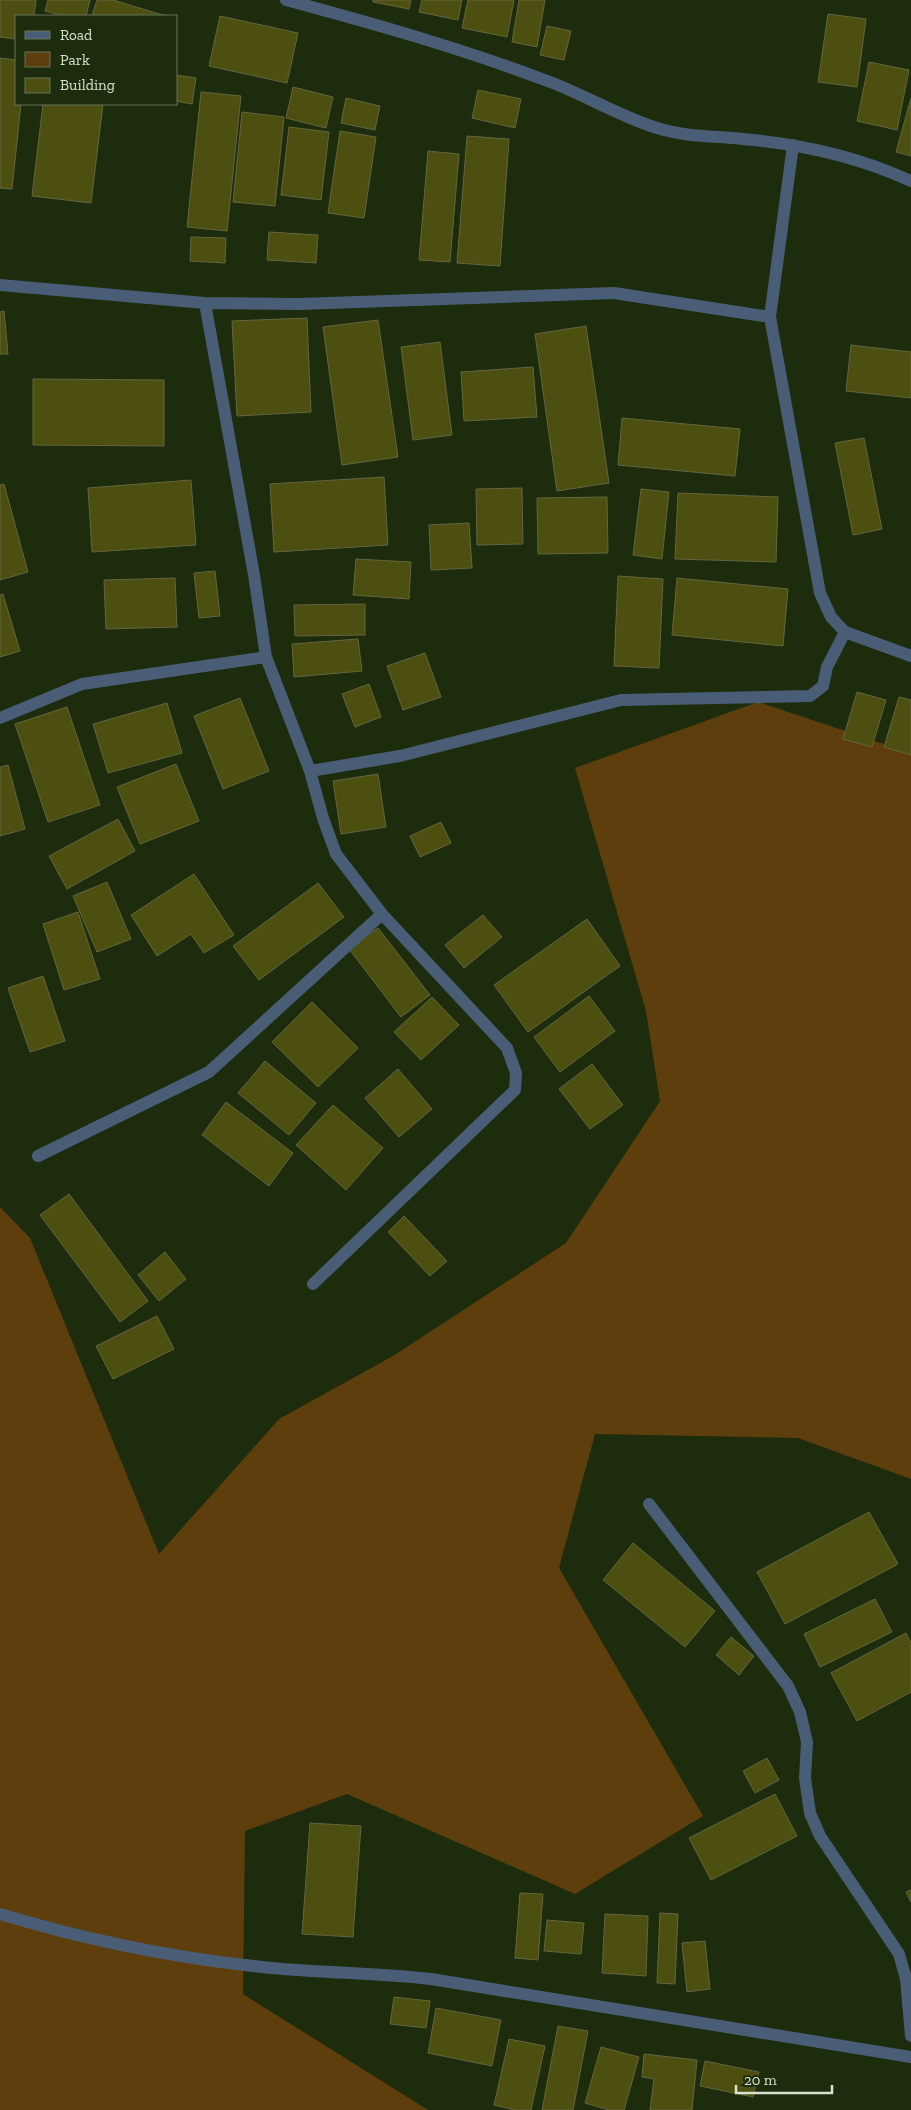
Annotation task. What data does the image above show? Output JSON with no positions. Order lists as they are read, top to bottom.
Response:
{
  "legend": ["Road", "Park", "Building"],
  "scale_bar": "20 m"
}
